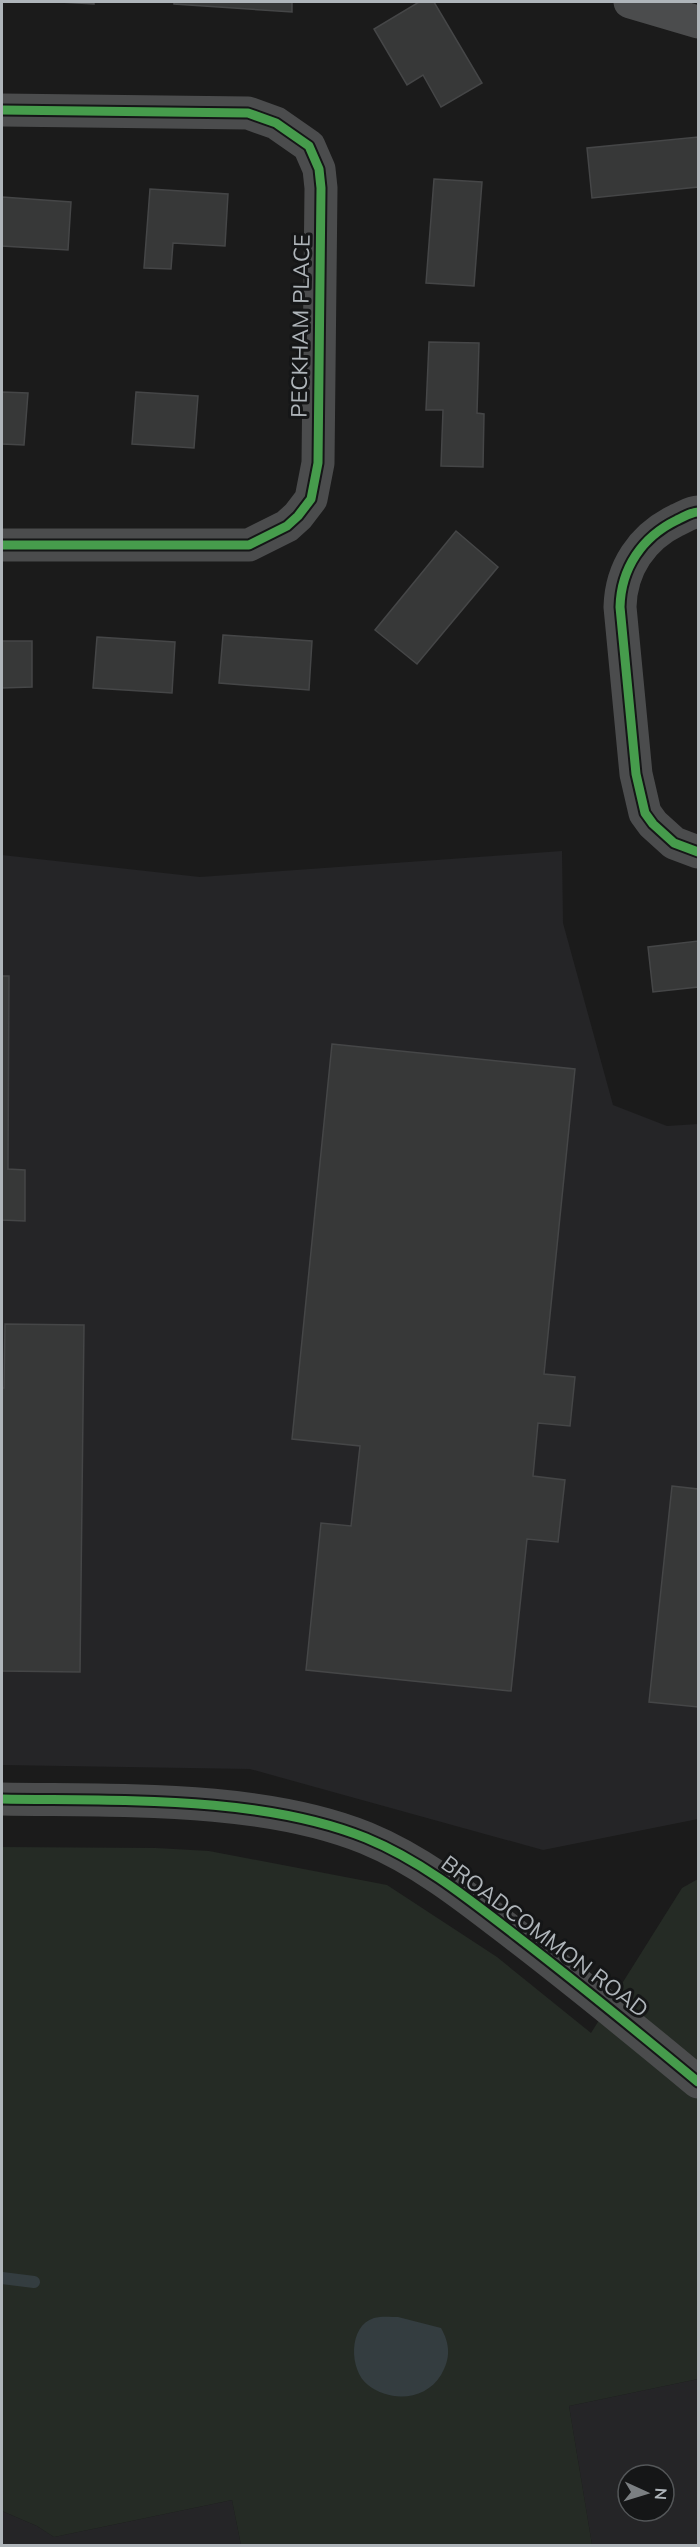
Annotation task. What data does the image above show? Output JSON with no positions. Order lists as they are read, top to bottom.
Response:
{
  "streets": {
    "street": ["PECKHAM PLACE", "BROADCOMMON ROAD"]
  },
  "north": "right"
}
